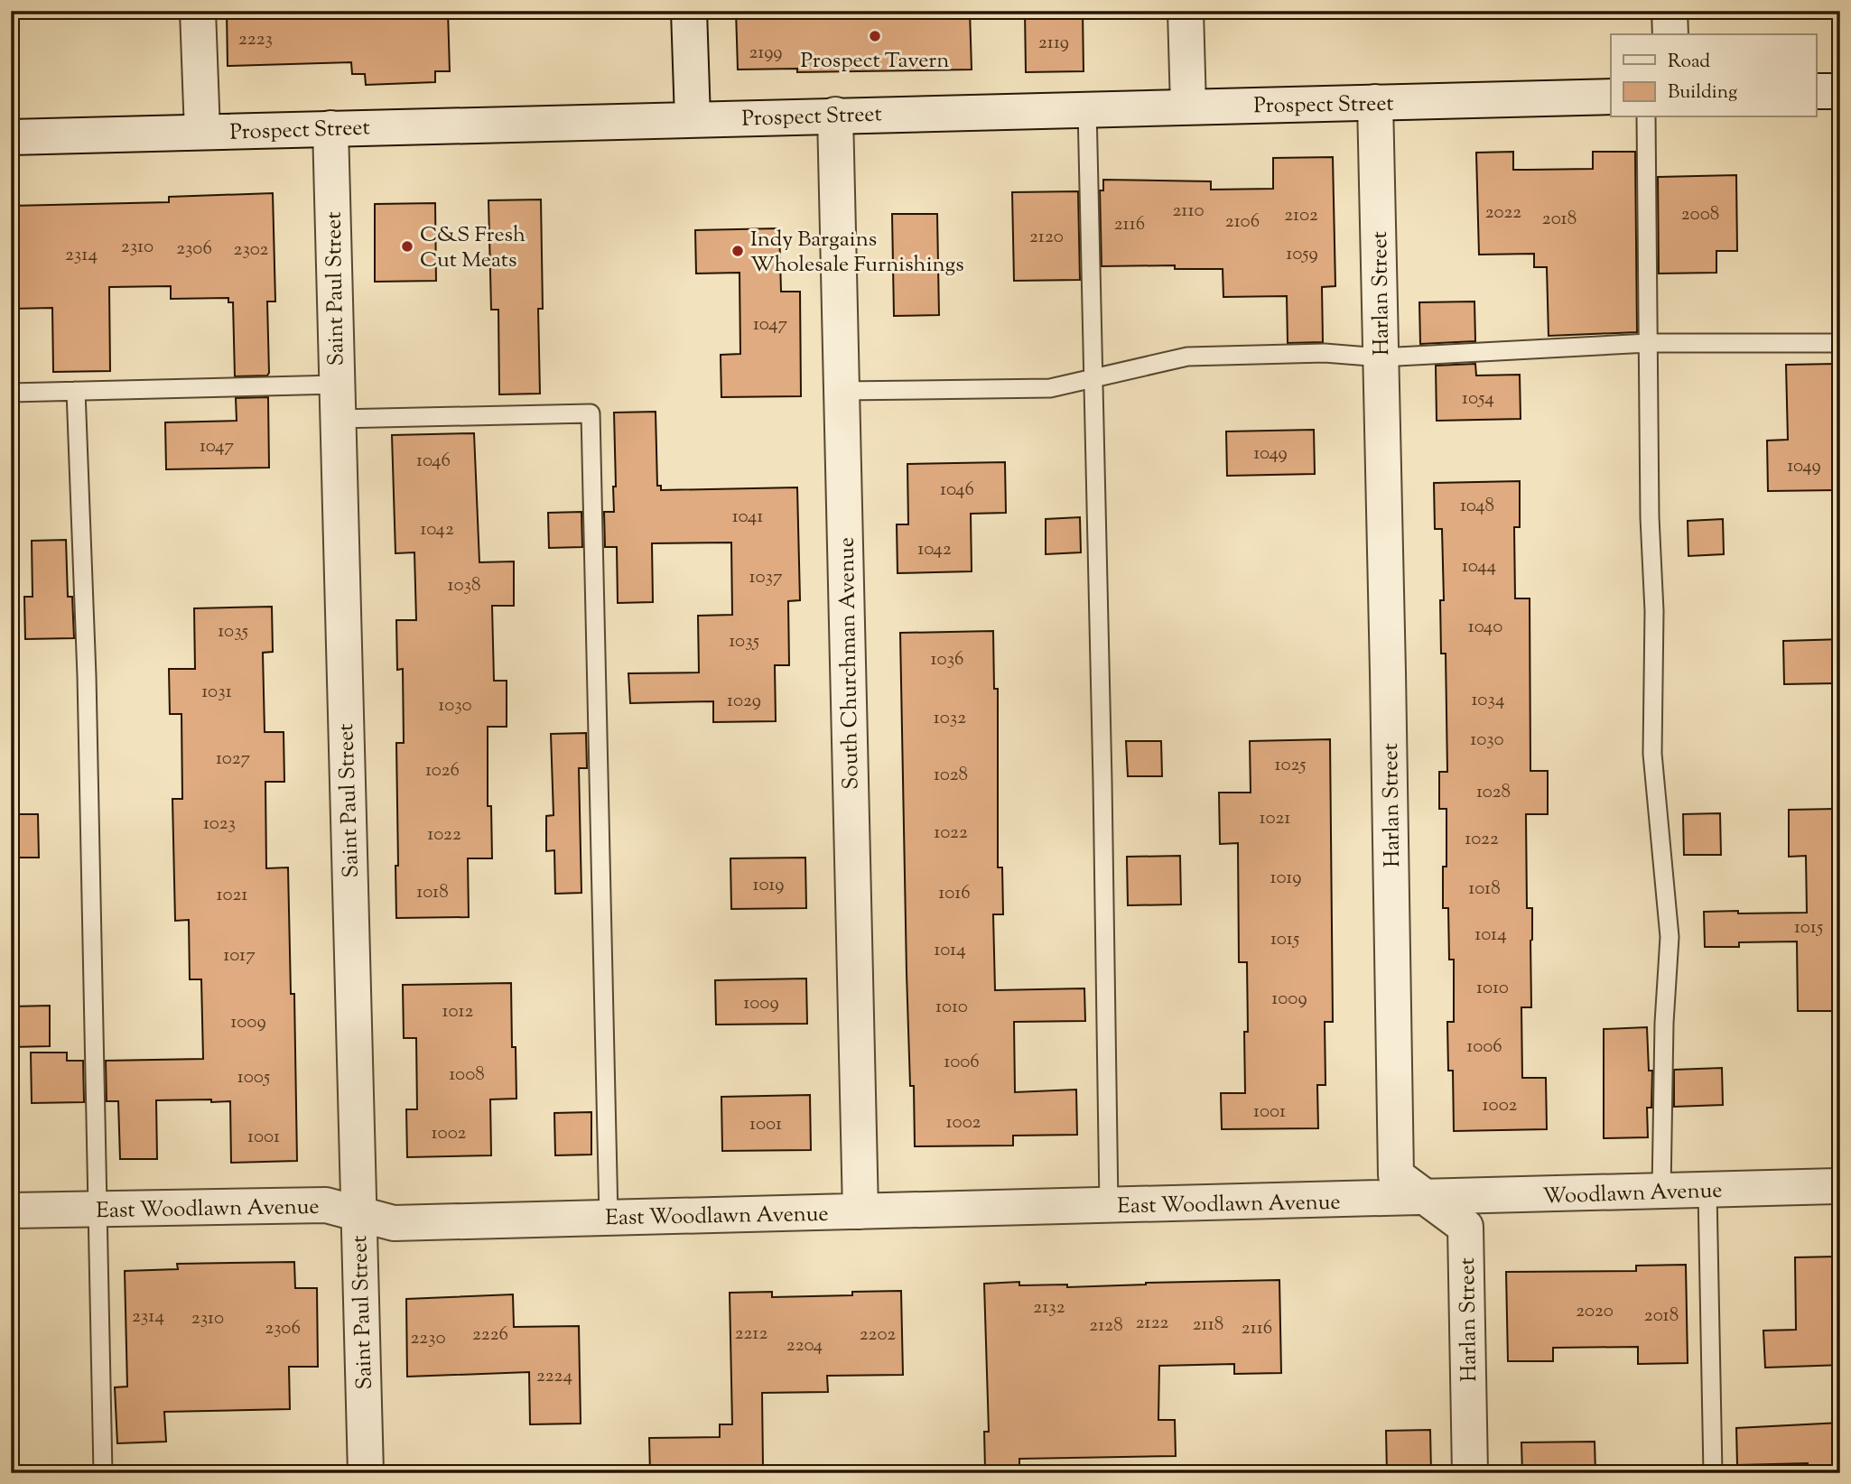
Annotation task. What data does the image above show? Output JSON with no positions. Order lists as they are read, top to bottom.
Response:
{
  "streets": {
    "street": [
      "Prospect Street",
      "Saint Paul Street",
      "Harlan Street",
      "South Churchman Avenue",
      "Woodlawn Avenue",
      "East Woodlawn Avenue"
    ]
  },
  "crossings": [
    ["Prospect Street", "Saint Paul Street"],
    ["Prospect Street", "Harlan Street"],
    ["Prospect Street", "South Churchman Avenue"],
    ["Saint Paul Street", "East Woodlawn Avenue"],
    ["Harlan Street", "Woodlawn Avenue"],
    ["Harlan Street", "East Woodlawn Avenue"],
    ["South Churchman Avenue", "East Woodlawn Avenue"],
    ["Woodlawn Avenue", "East Woodlawn Avenue"]
  ],
  "places": ["Prospect Tavern", "C&S Fresh Cut Meats", "Indy Bargains Wholesale Furnishings"],
  "house_numbers": [
    "2223",
    "2119",
    "2199",
    "2110",
    "2022",
    "2008",
    "2102",
    "2018",
    "2106",
    "2116",
    "2120",
    "2310",
    "2306",
    "2302",
    "1059",
    "2314",
    "1047",
    "1054",
    "1047",
    "1049",
    "1046",
    "1049",
    "1046",
    "1048",
    "1041",
    "1042",
    "1042",
    "1044",
    "1037",
    "1038",
    "1040",
    "1035",
    "1035",
    "1036",
    "1031",
    "1034",
    "1029",
    "1030",
    "1032",
    "1030",
    "1027",
    "1025",
    "1026",
    "1028",
    "1028",
    "1021",
    "1023",
    "1022",
    "1022",
    "1022",
    "1019",
    "1019",
    "1018",
    "1018",
    "1016",
    "1021",
    "1015",
    "1014",
    "1015",
    "1014",
    "1017",
    "1010",
    "1009",
    "1009",
    "1010",
    "1012",
    "1009",
    "1006",
    "1006",
    "1008",
    "1005",
    "1002",
    "1001",
    "1002",
    "1001",
    "1002",
    "1001",
    "2132",
    "2020",
    "2018",
    "2314",
    "2310",
    "2122",
    "2118",
    "2128",
    "2306",
    "2116",
    "2212",
    "2226",
    "2202",
    "2230",
    "2204",
    "2224"
  ],
  "legend": ["Road", "Building"]
}
